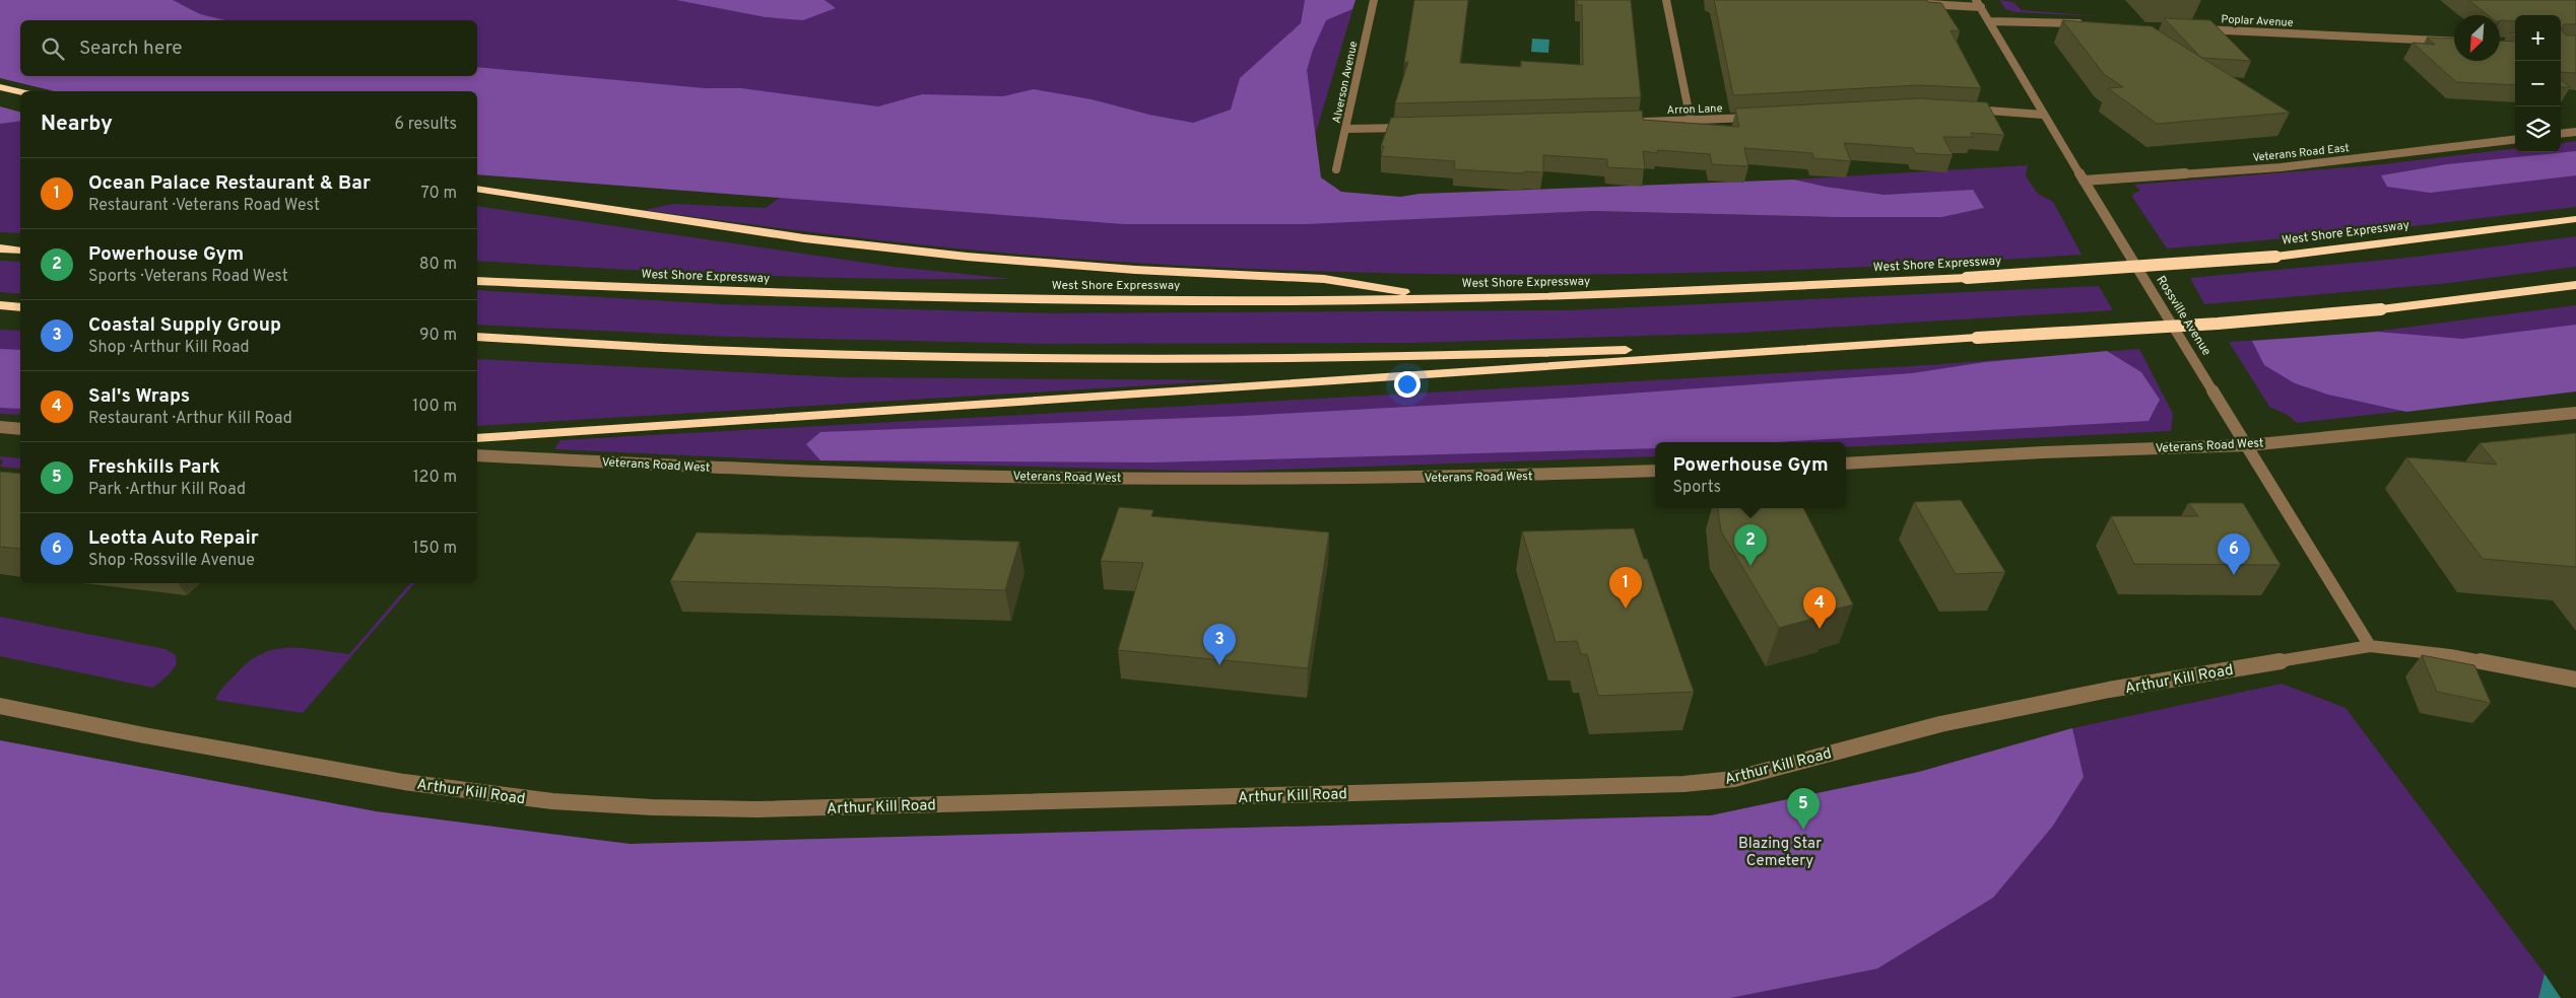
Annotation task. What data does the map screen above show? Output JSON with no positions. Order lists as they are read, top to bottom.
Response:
{
  "streets": {
    "highway": ["West Shore Expressway"],
    "street": [
      "Poplar Avenue",
      "Alverson Avenue",
      "Arron Lane",
      "Veterans Road East",
      "Rossville Avenue",
      "Veterans Road West",
      "Arthur Kill Road"
    ]
  },
  "crossings": [
    ["Veterans Road East", "Rossville Avenue"],
    ["Rossville Avenue", "Veterans Road West"],
    ["Rossville Avenue", "Arthur Kill Road"]
  ],
  "parks": ["Blazing Star Cemetery"],
  "north": "bottom left",
  "page": {
    "map_buttons": ["+", "−"],
    "search": "Search here",
    "heading": ["Nearby", "6 results"],
    "list": [
      {
        "mark": "1",
        "name": "Ocean Palace Restaurant & Bar",
        "note": "Restaurant · Veterans Road West",
        "value": "70 m"
      },
      {
        "mark": "2",
        "name": "Powerhouse Gym",
        "note": "Sports · Veterans Road West",
        "value": "80 m"
      },
      {
        "mark": "3",
        "name": "Coastal Supply Group",
        "note": "Shop · Arthur Kill Road",
        "value": "90 m"
      },
      {
        "mark": "4",
        "name": "Sal's Wraps",
        "note": "Restaurant · Arthur Kill Road",
        "value": "100 m"
      },
      {
        "mark": "5",
        "name": "Freshkills Park",
        "note": "Park · Arthur Kill Road",
        "value": "120 m"
      },
      {
        "mark": "6",
        "name": "Leotta Auto Repair",
        "note": "Shop · Rossville Avenue",
        "value": "150 m"
      }
    ],
    "popup": ["Powerhouse Gym", "Sports"],
    "pins": [
      "2",
      "6",
      "1",
      "4",
      "3",
      "5"
    ]
  }
}
